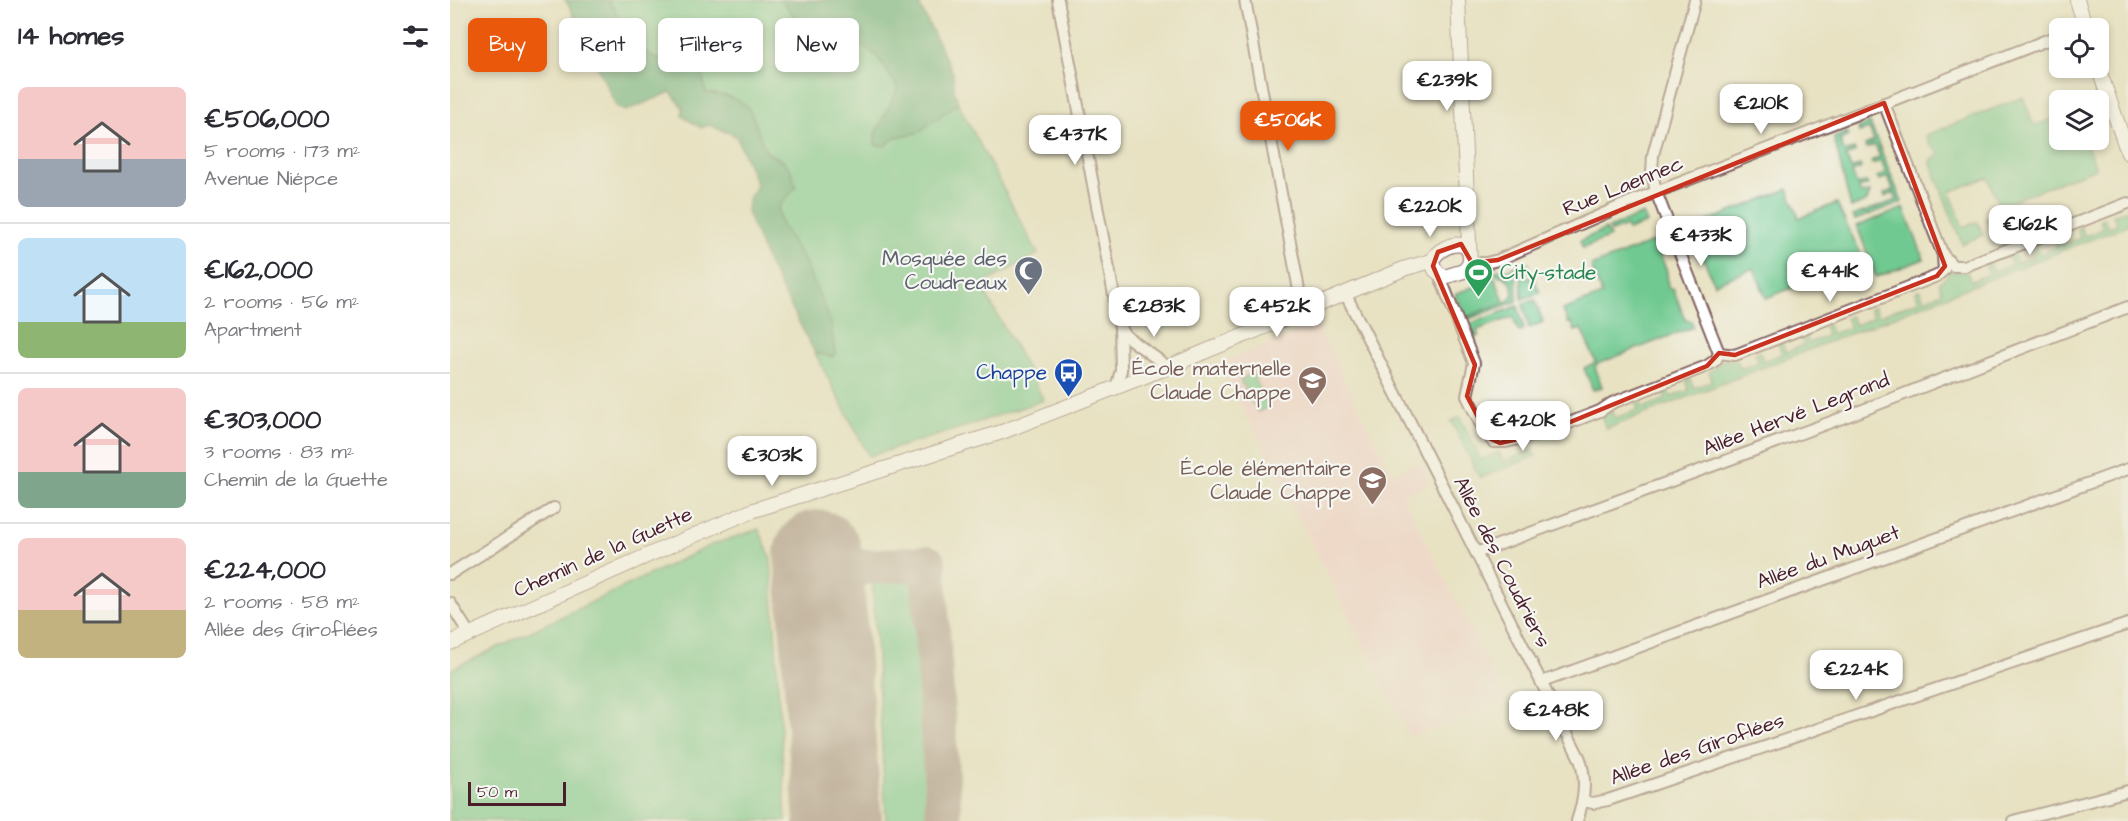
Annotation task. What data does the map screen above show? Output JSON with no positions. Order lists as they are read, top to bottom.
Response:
{
  "streets": {
    "street": [
      "Rue Laennec",
      "Allée Hervé Legrand",
      "Chemin de la Guette",
      "Allée du Muguet",
      "Allée des Coudriers",
      "Allée des Giroflées"
    ]
  },
  "crossings": [
    ["Allée Hervé Legrand", "Allée des Coudriers"],
    ["Chemin de la Guette", "Allée des Coudriers"],
    ["Allée du Muguet", "Allée des Coudriers"],
    ["Allée des Coudriers", "Allée des Giroflées"]
  ],
  "places": {
    "mosque": ["Mosquée des Coudreaux"],
    "sports": ["City-stade"],
    "bus stop": ["Chappe"],
    "school or university": ["École maternelle Claude Chappe", "École élémentaire Claude Chappe"]
  },
  "scale_bar": "50 m",
  "page": {
    "heading": "14 homes",
    "chip": [
      "Buy",
      "Rent",
      "Filters",
      "New"
    ],
    "price": [
      "€239K",
      "€210K",
      "€506K",
      "€437K",
      "€220K",
      "€162K",
      "€433K",
      "€441K",
      "€283K",
      "€452K",
      "€420K",
      "€303K",
      "€224K",
      "€248K"
    ],
    "list": [
      {
        "name": "€506,000",
        "note": "5 rooms · 173 m² · Avenue Niépce"
      },
      {
        "name": "€162,000",
        "note": "2 rooms · 56 m² · Apartment"
      },
      {
        "name": "€303,000",
        "note": "3 rooms · 83 m² · Chemin de la Guette"
      },
      {
        "name": "€224,000",
        "note": "2 rooms · 58 m² · Allée des Giroflées"
      }
    ],
    "scale": "50 m"
  }
}
